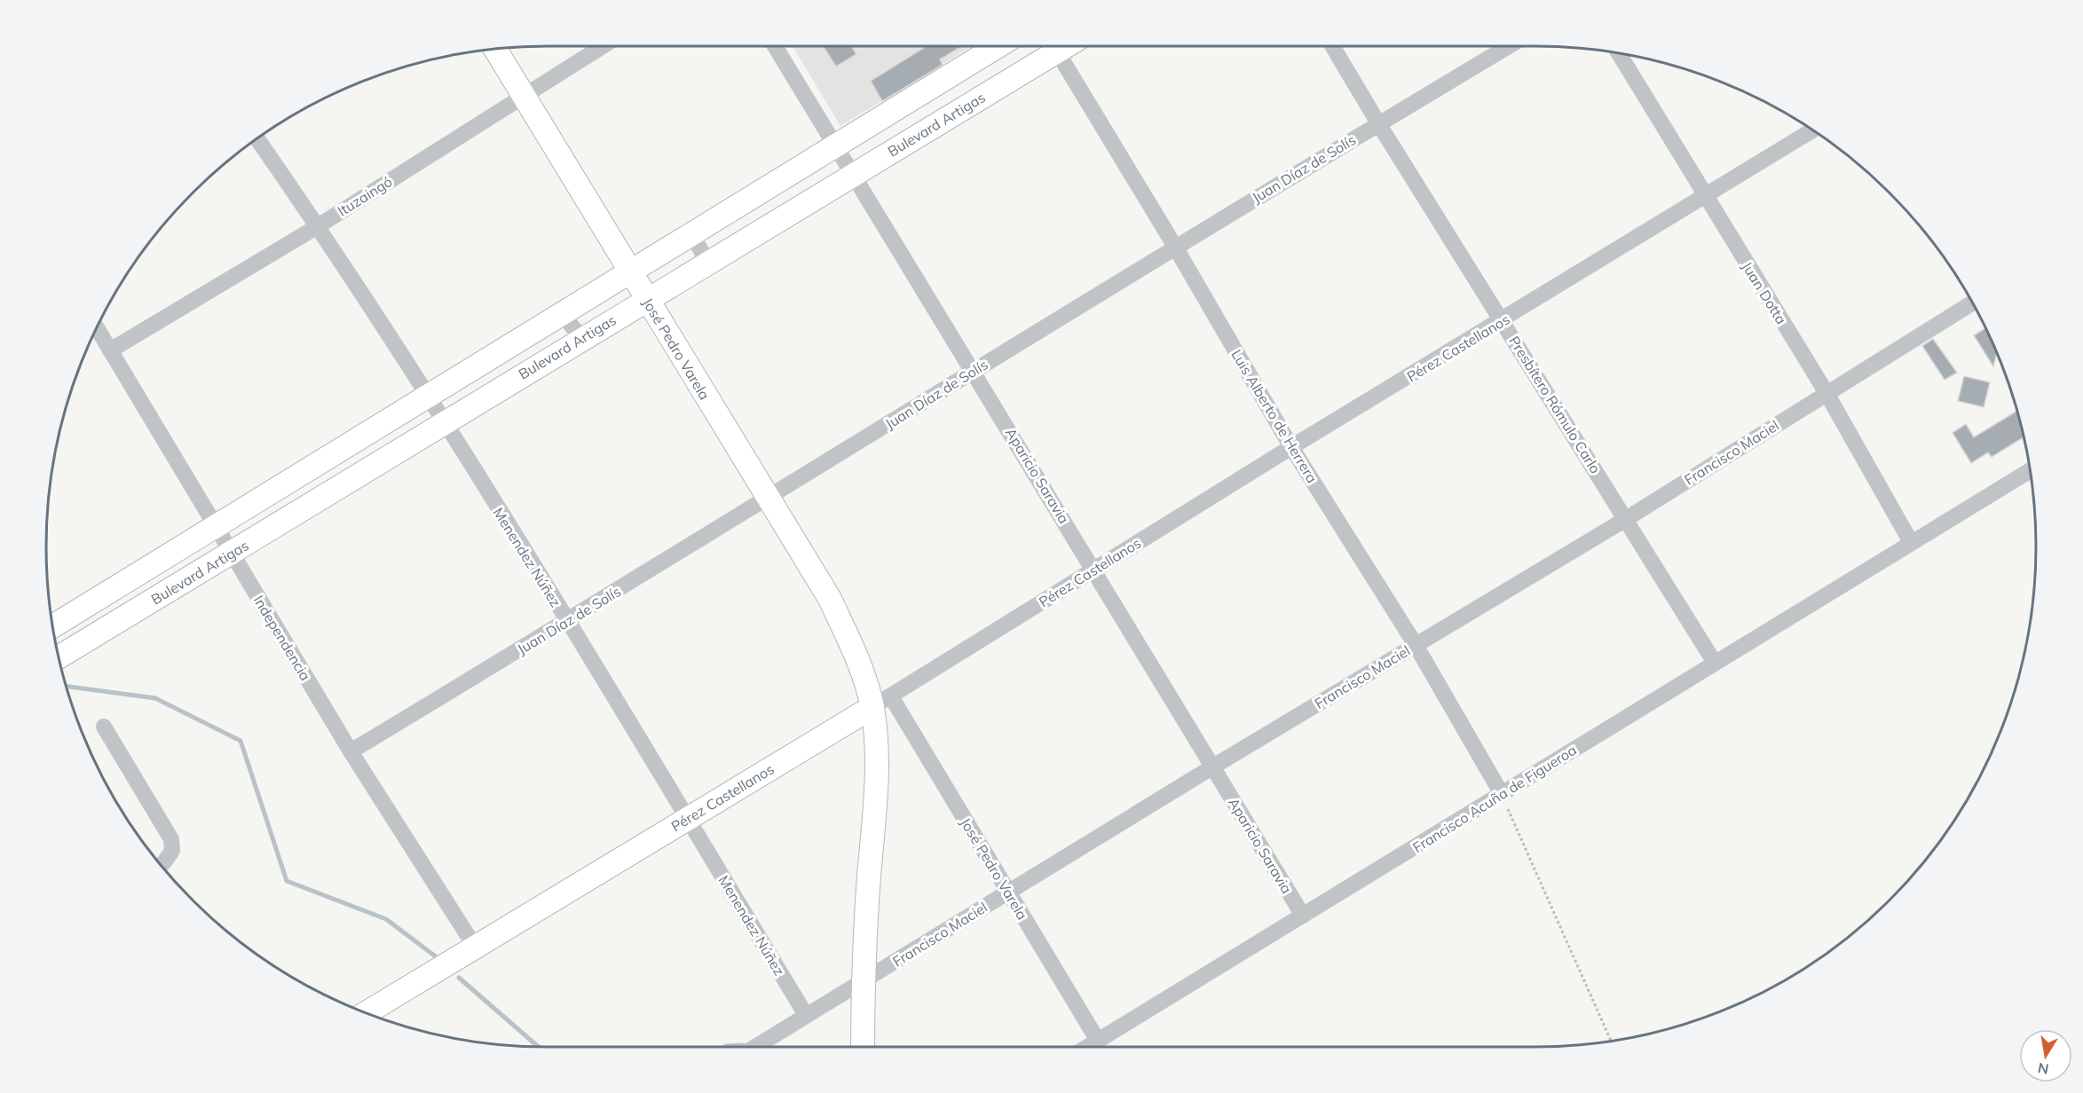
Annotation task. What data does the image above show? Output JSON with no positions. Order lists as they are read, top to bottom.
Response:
{
  "streets": {
    "street": [
      "Bulevard Artigas",
      "Juan Díaz de Solís",
      "Ituzaingó",
      "Juan Dotta",
      "Pérez Castellanos",
      "José Pedro Varela",
      "Presbítero Rómulo Carlo",
      "Luis Alberto de Herrera",
      "Francisco Maciel",
      "Aparicio Saravia",
      "Menendez Núñez",
      "Independencia",
      "Francisco Acuña de Figueroa"
    ]
  },
  "crossings": [
    ["Bulevard Artigas", "José Pedro Varela"],
    ["Bulevard Artigas", "Aparicio Saravia"],
    ["Bulevard Artigas", "Menendez Núñez"],
    ["Bulevard Artigas", "Independencia"],
    ["Juan Díaz de Solís", "José Pedro Varela"],
    ["Juan Díaz de Solís", "Presbítero Rómulo Carlo"],
    ["Juan Díaz de Solís", "Luis Alberto de Herrera"],
    ["Juan Díaz de Solís", "Aparicio Saravia"],
    ["Juan Díaz de Solís", "Menendez Núñez"],
    ["Juan Díaz de Solís", "Independencia"],
    ["Ituzaingó", "José Pedro Varela"],
    ["Ituzaingó", "Menendez Núñez"],
    ["Ituzaingó", "Independencia"],
    ["Juan Dotta", "Pérez Castellanos"],
    ["Juan Dotta", "Francisco Maciel"],
    ["Juan Dotta", "Francisco Acuña de Figueroa"],
    ["Pérez Castellanos", "José Pedro Varela"],
    ["Pérez Castellanos", "Presbítero Rómulo Carlo"],
    ["Pérez Castellanos", "Luis Alberto de Herrera"],
    ["Pérez Castellanos", "Aparicio Saravia"],
    ["Pérez Castellanos", "Menendez Núñez"],
    ["Pérez Castellanos", "Independencia"],
    ["José Pedro Varela", "Francisco Maciel"],
    ["José Pedro Varela", "Francisco Acuña de Figueroa"],
    ["Presbítero Rómulo Carlo", "Francisco Maciel"],
    ["Presbítero Rómulo Carlo", "Francisco Acuña de Figueroa"],
    ["Luis Alberto de Herrera", "Francisco Maciel"],
    ["Luis Alberto de Herrera", "Francisco Acuña de Figueroa"],
    ["Francisco Maciel", "Aparicio Saravia"],
    ["Francisco Maciel", "Menendez Núñez"],
    ["Aparicio Saravia", "Francisco Acuña de Figueroa"]
  ],
  "north": "bottom"
}
